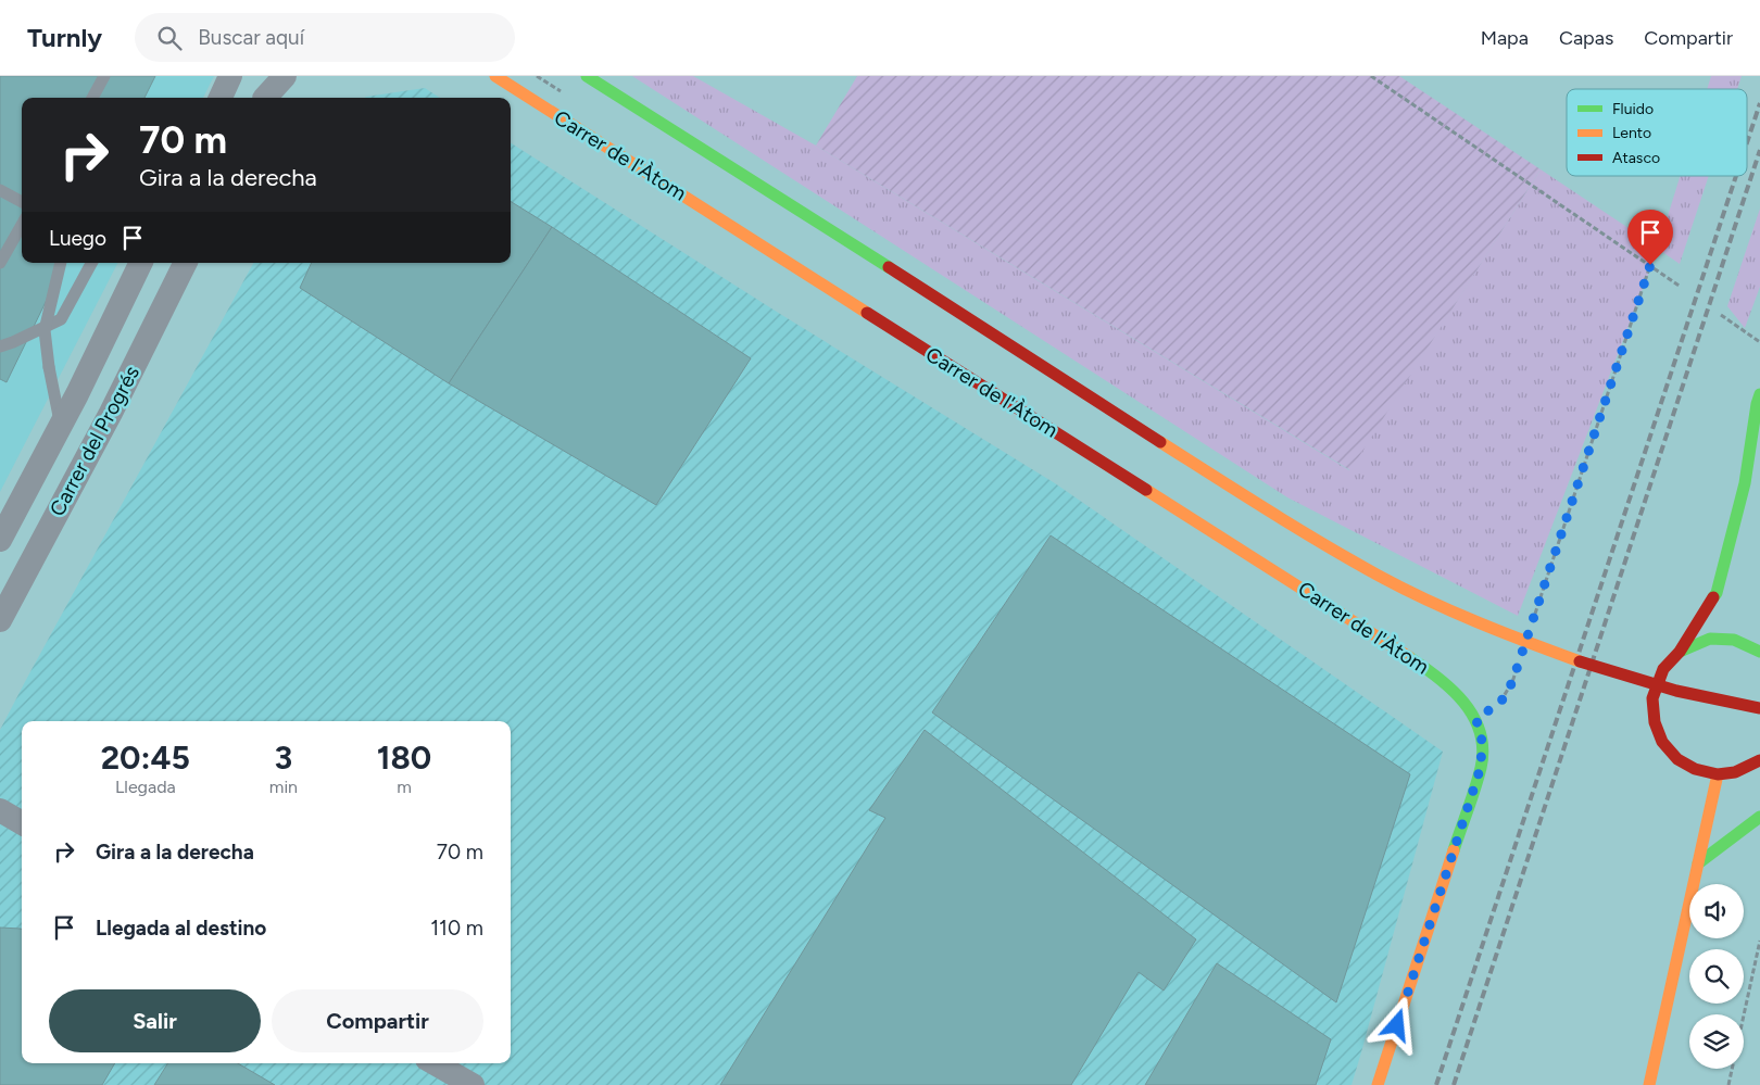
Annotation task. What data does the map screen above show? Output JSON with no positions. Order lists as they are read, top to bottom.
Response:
{
  "streets": {
    "street": ["Carrer de l'Àtom", "Carrer del Progrés"]
  },
  "legend": ["Fluido", "Lento", "Atasco"],
  "page": {
    "header": "Turnly",
    "search": "Buscar aquí",
    "nav": ["Mapa", "Capas", "Compartir"],
    "turn": ["70 m", "Gira a la derecha"],
    "then": "Luego",
    "eta": [
      "20:45",
      "Llegada",
      "3",
      "min",
      "180",
      "m"
    ],
    "list": [
      {
        "name": "Gira a la derecha",
        "value": "70 m"
      },
      {
        "name": "Llegada al destino",
        "value": "110 m"
      }
    ],
    "buttons": ["Salir", "Compartir"]
  }
}
